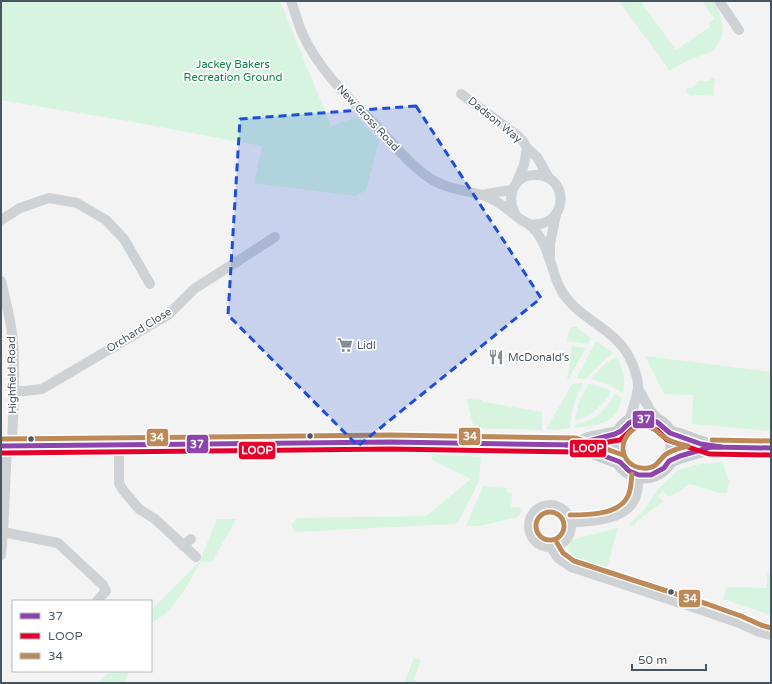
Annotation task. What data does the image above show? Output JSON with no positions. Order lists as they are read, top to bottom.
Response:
{
  "streets": {
    "street": [
      "New Cross Road",
      "Dadson Way",
      "Orchard Close",
      "Highfield Road"
    ]
  },
  "crossings": [
    ["New Cross Road", "Dadson Way"],
    ["Orchard Close", "Highfield Road"]
  ],
  "parks": ["Jackey Bakers Recreation Ground"],
  "places": {
    "supermarket": ["Lidl"],
    "restaurant": ["McDonald's"]
  },
  "lines": ["transit line 37", "transit line LOOP", "transit line 34"],
  "legend": ["37", "LOOP", "34"],
  "scale_bar": "50 m"
}
